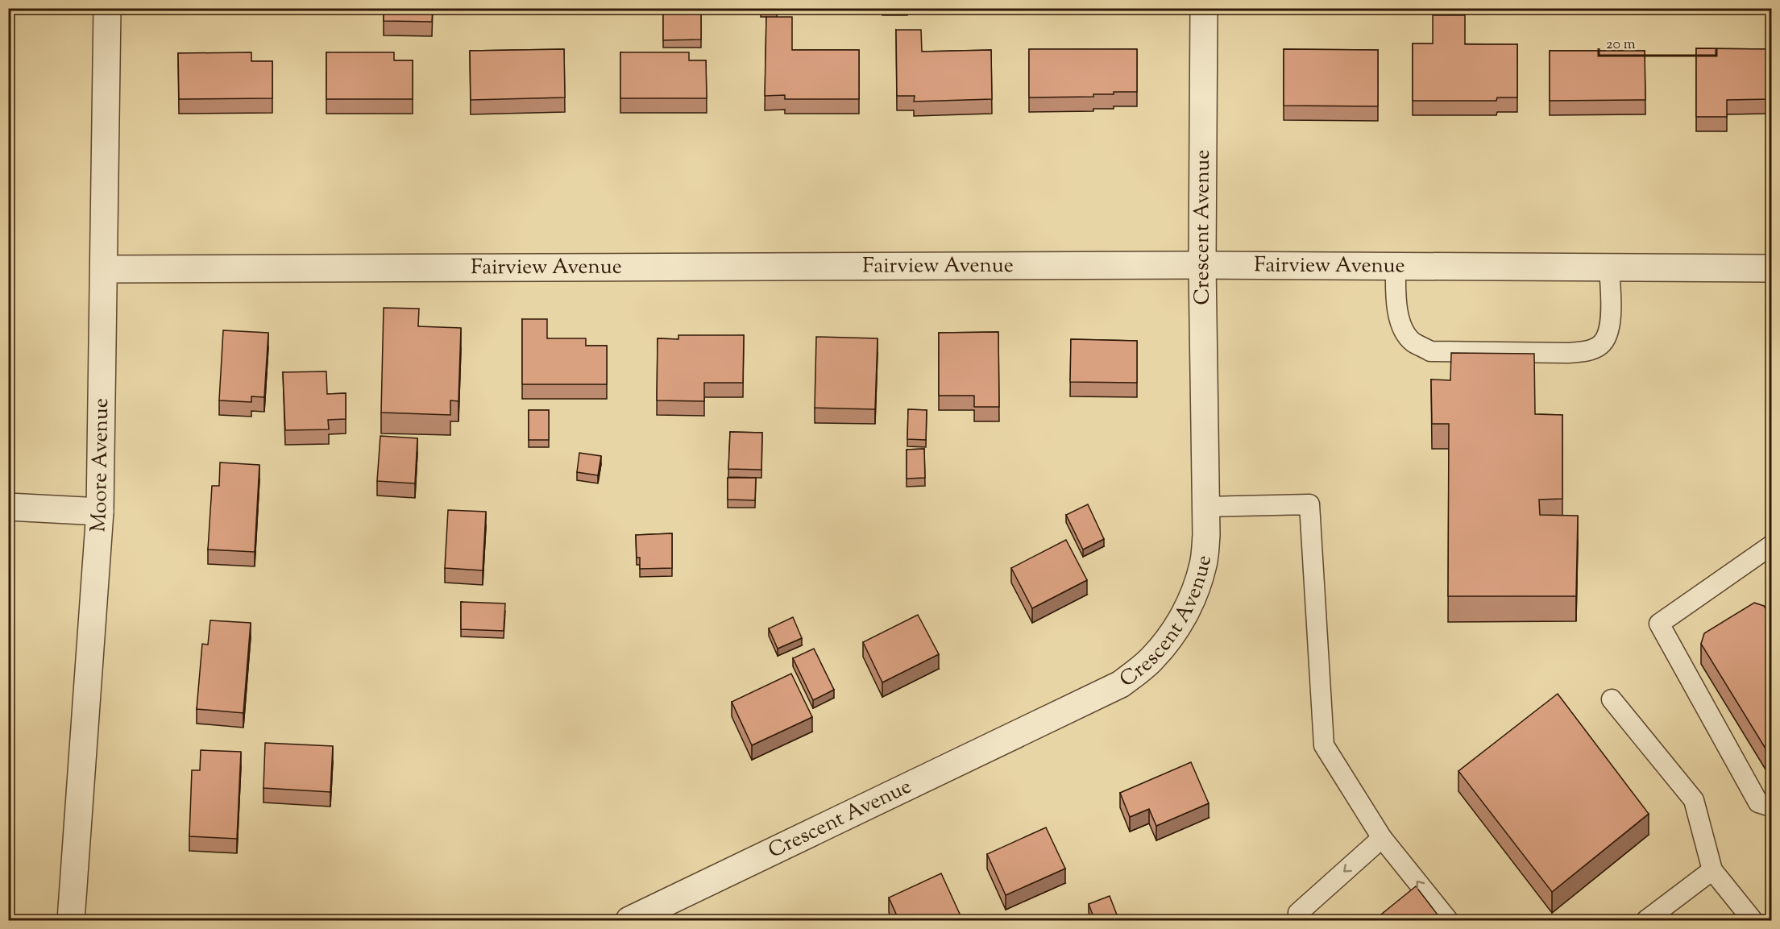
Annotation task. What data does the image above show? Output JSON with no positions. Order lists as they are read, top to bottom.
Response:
{
  "streets": {
    "street": ["Crescent Avenue", "Fairview Avenue", "Moore Avenue"]
  },
  "crossings": [
    ["Crescent Avenue", "Fairview Avenue"],
    ["Fairview Avenue", "Moore Avenue"]
  ],
  "scale_bar": "20 m"
}
